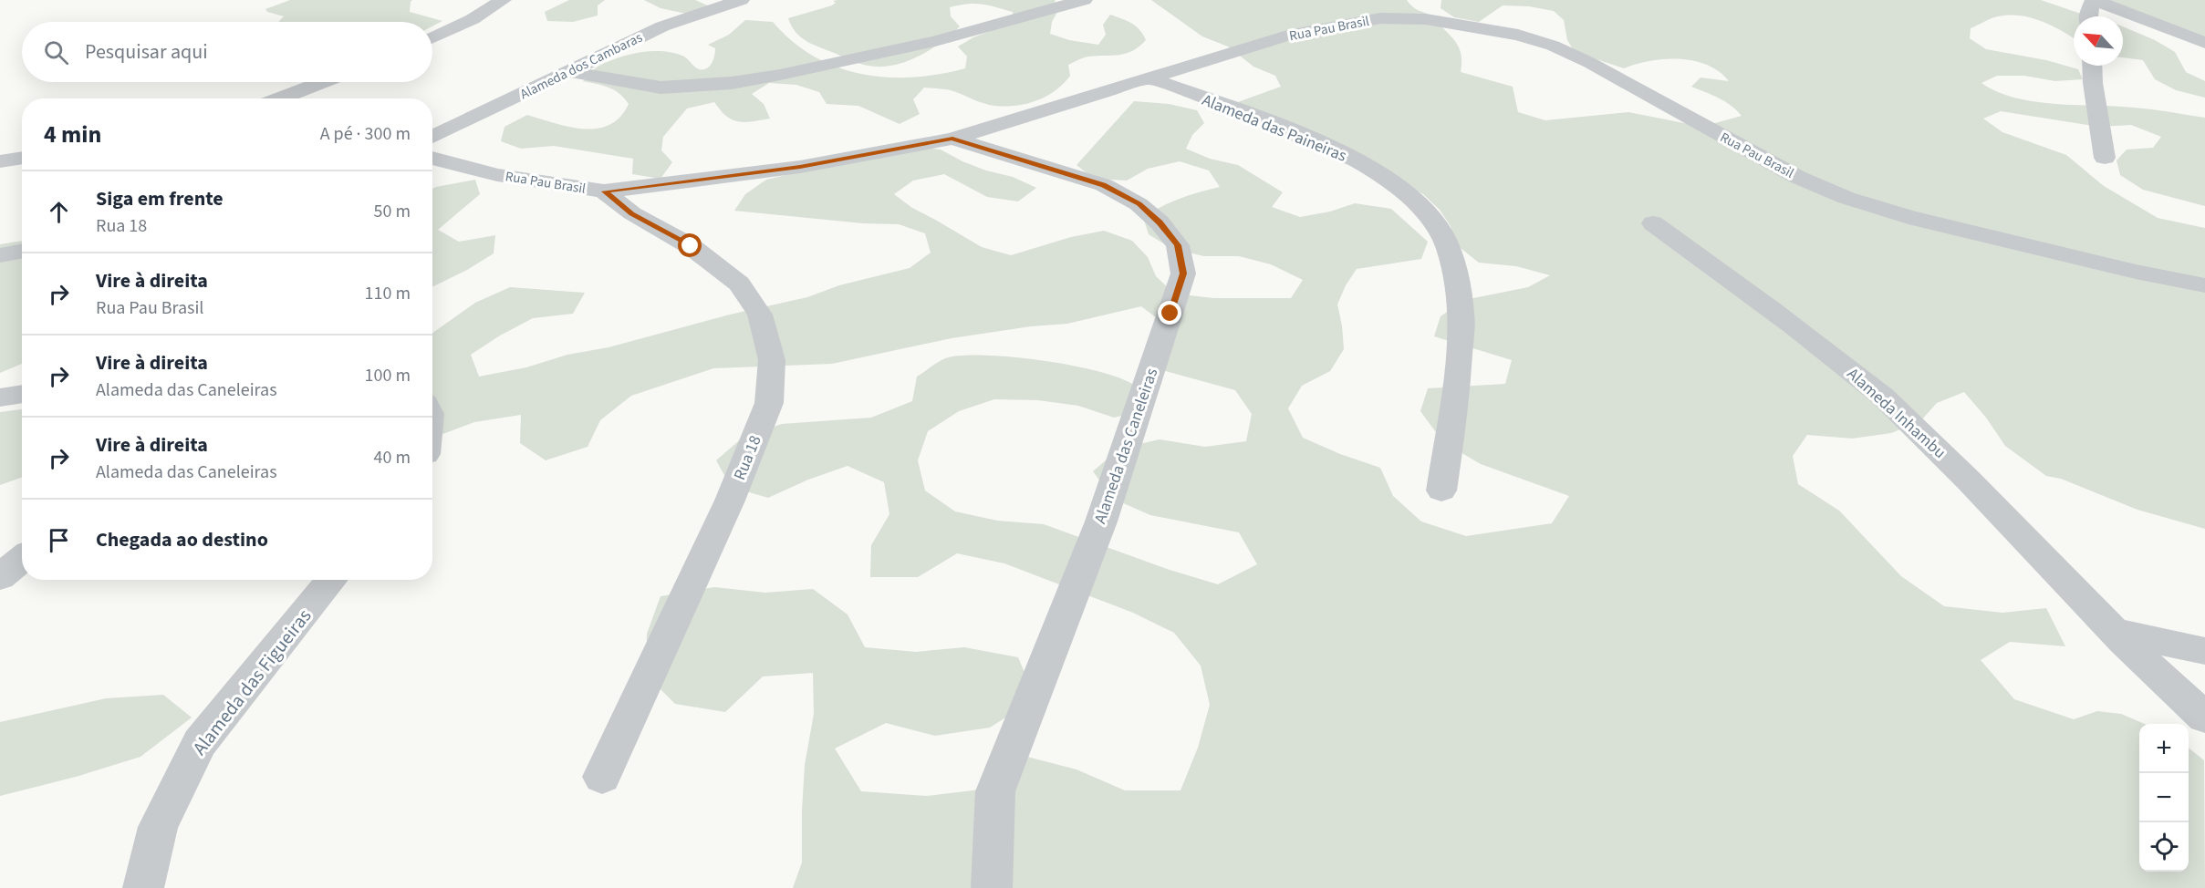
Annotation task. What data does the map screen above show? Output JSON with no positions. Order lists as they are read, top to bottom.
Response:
{
  "streets": {
    "street": [
      "Rua Pau Brasil",
      "Alameda dos Cambaras",
      "Alameda das Paineiras",
      "Alameda Inhambu",
      "Alameda das Caneleiras",
      "Rua 18",
      "Alameda das Figueiras"
    ]
  },
  "crossings": [
    ["Rua Pau Brasil", "Alameda das Paineiras"],
    ["Rua Pau Brasil", "Alameda das Caneleiras"],
    ["Rua Pau Brasil", "Rua 18"]
  ],
  "north": "top left",
  "page": {
    "search": "Pesquisar aqui",
    "heading": ["4 min", "A pé · 300 m"],
    "list": [
      ["Siga em frente", "Rua 18", "50 m"],
      ["Vire à direita", "Rua Pau Brasil", "110 m"],
      ["Vire à direita", "Alameda das Caneleiras", "100 m"],
      ["Vire à direita", "Alameda das Caneleiras", "40 m"],
      "Chegada ao destino"
    ],
    "map_buttons": ["+", "−"]
  }
}
